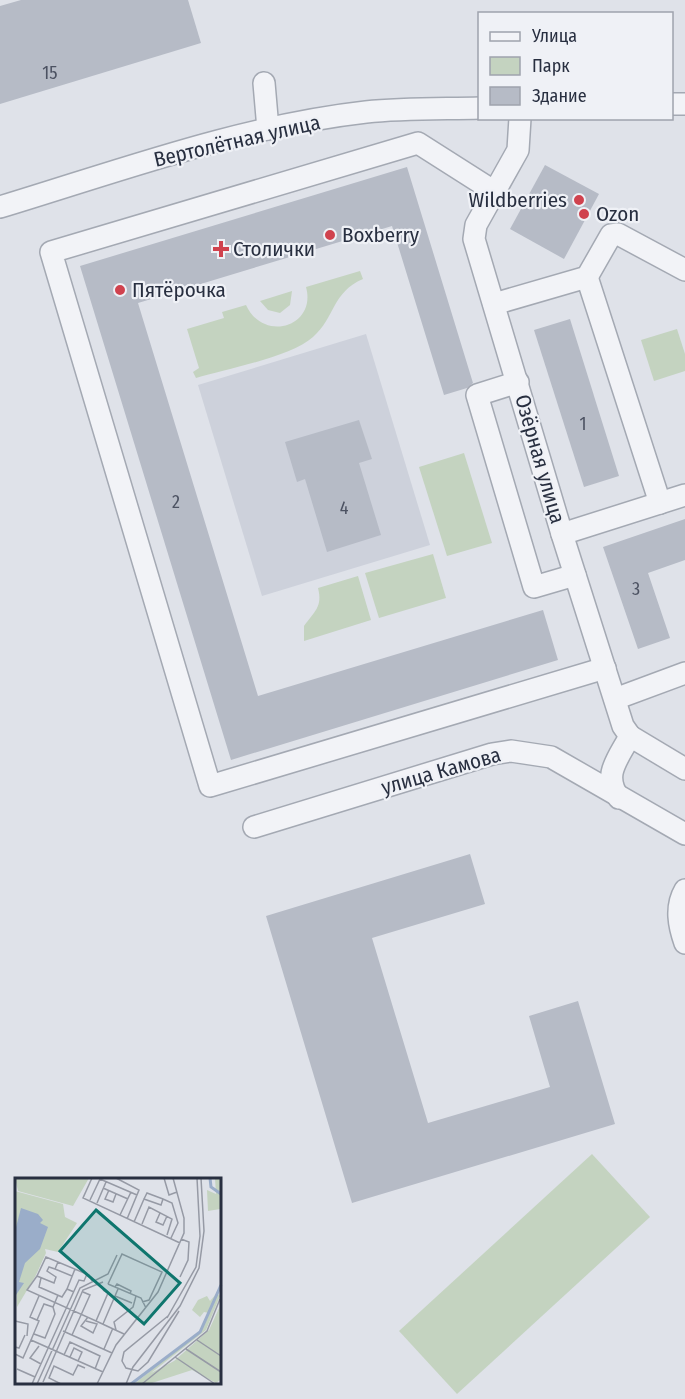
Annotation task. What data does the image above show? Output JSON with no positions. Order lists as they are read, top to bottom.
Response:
{
  "streets": {
    "street": ["Вертолётная улица", "Озёрная улица", "улица Камова"]
  },
  "places": {
    "other": [
      "Wildberries",
      "Ozon",
      "Boxberry",
      "Пятёрочка"
    ],
    "health": ["Столички"]
  },
  "house_numbers": [
    "15",
    "1",
    "2",
    "4",
    "3"
  ],
  "legend": ["Улица", "Парк", "Здание"]
}
